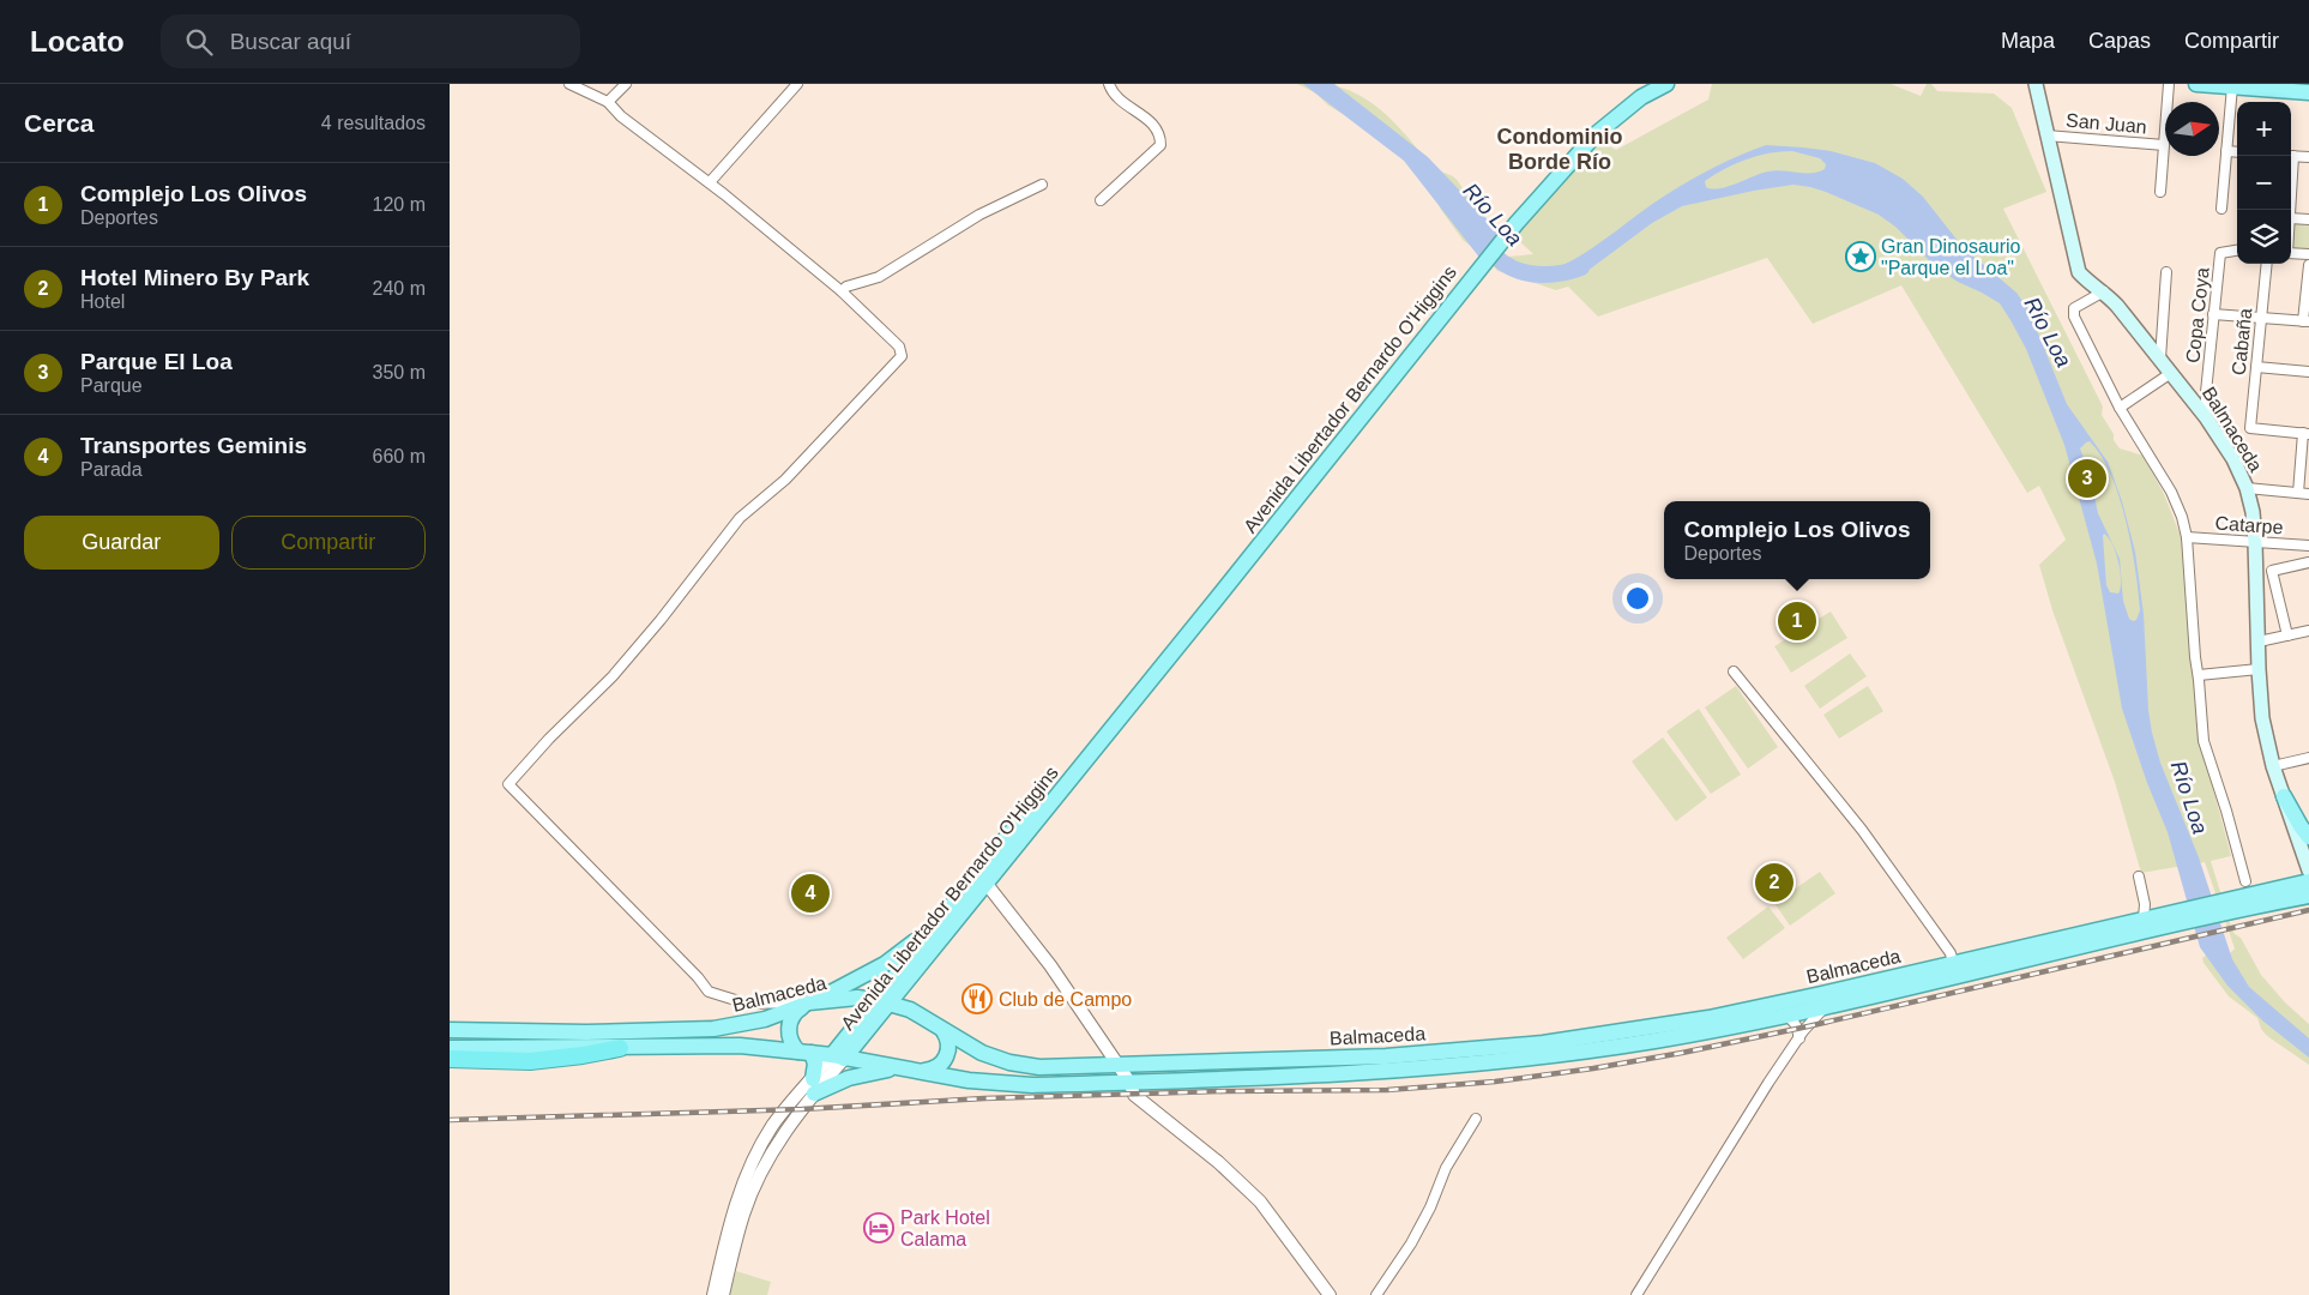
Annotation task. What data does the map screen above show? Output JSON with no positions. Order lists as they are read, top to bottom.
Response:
{
  "streets": {
    "main road": ["Avenida Libertador Bernardo O'Higgins", "Balmaceda"],
    "street": [
      "San Juan",
      "Copa Coya",
      "Cabaña",
      "Catarpe"
    ]
  },
  "crossings": [
    ["San Juan", "Balmaceda"],
    ["Copa Coya", "Balmaceda"],
    ["Avenida Libertador Bernardo O'Higgins", "Balmaceda"],
    ["Balmaceda", "Catarpe"]
  ],
  "districts": ["Condominio Borde Río"],
  "water": ["Río Loa"],
  "places": {
    "place": ["Gran Dinosaurio \"Parque el Loa\""],
    "restaurant": ["Club de Campo"],
    "hotel": ["Park Hotel Calama"]
  },
  "north": "right",
  "page": {
    "header": "Locato",
    "search": "Buscar aquí",
    "nav": ["Mapa", "Capas", "Compartir"],
    "heading": ["Cerca", "4 resultados"],
    "map_buttons": ["+", "−"],
    "list": [
      {
        "mark": "1",
        "name": "Complejo Los Olivos",
        "note": "Deportes",
        "value": "120 m"
      },
      {
        "mark": "2",
        "name": "Hotel Minero By Park",
        "note": "Hotel",
        "value": "240 m"
      },
      {
        "mark": "3",
        "name": "Parque El Loa",
        "note": "Parque",
        "value": "350 m"
      },
      {
        "mark": "4",
        "name": "Transportes Geminis",
        "note": "Parada",
        "value": "660 m"
      }
    ],
    "pins": [
      "3",
      "1",
      "2",
      "4"
    ],
    "buttons": ["Guardar", "Compartir"],
    "popup": ["Complejo Los Olivos", "Deportes"]
  }
}
